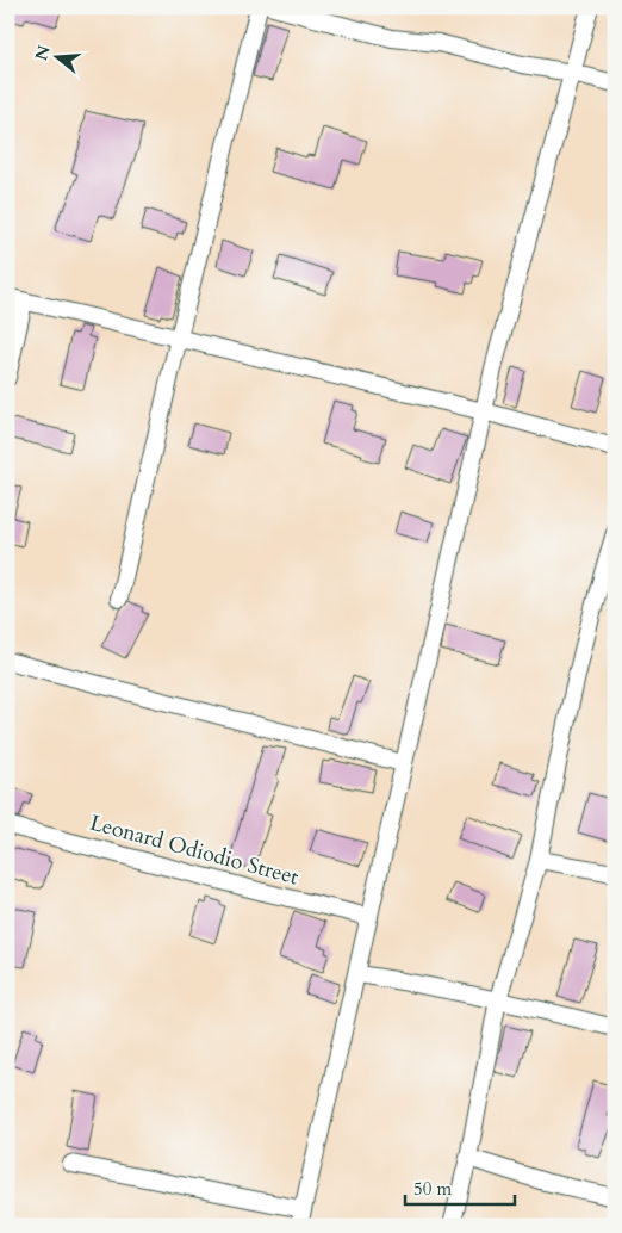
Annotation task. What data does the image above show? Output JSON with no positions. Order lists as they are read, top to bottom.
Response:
{
  "streets": {
    "street": ["Leonard Odiodio Street"]
  },
  "scale_bar": "50 m",
  "north": "left"
}
